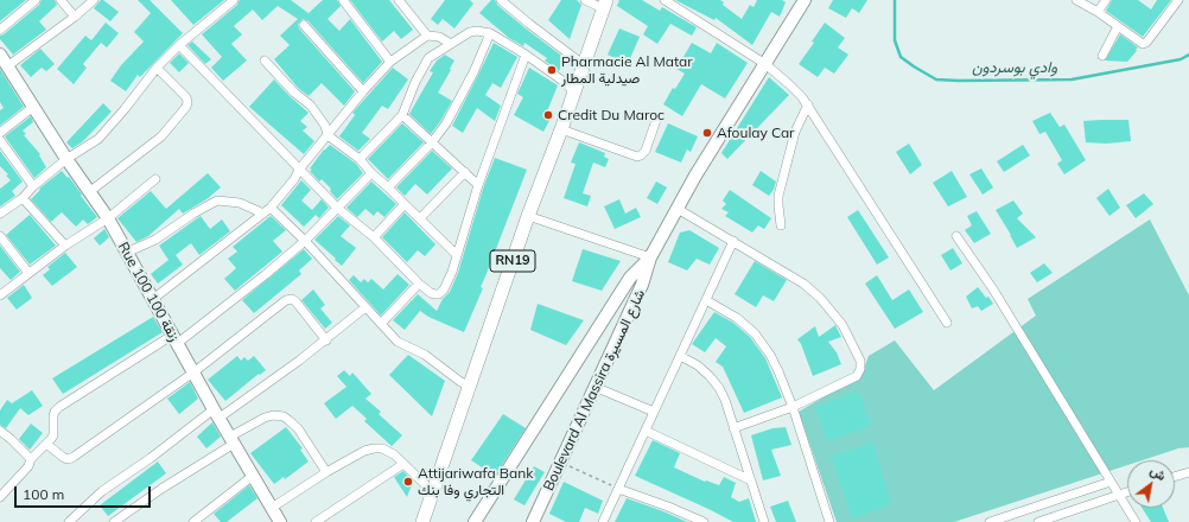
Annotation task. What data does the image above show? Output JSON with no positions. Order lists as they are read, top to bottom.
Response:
{
  "streets": {
    "main road": ["RN19", "Rue 100 زنقة 100", "Boulevard Al Massira شارع المسيرة"]
  },
  "water": ["وادي بوسردون"],
  "places": [
    "Pharmacie Al Matar صيدلية المطار",
    "Credit Du Maroc",
    "Afoulay Car",
    "Attijariwafa Bank التجاري وفا بنك"
  ],
  "scale_bar": "100 m",
  "north": "top right"
}
